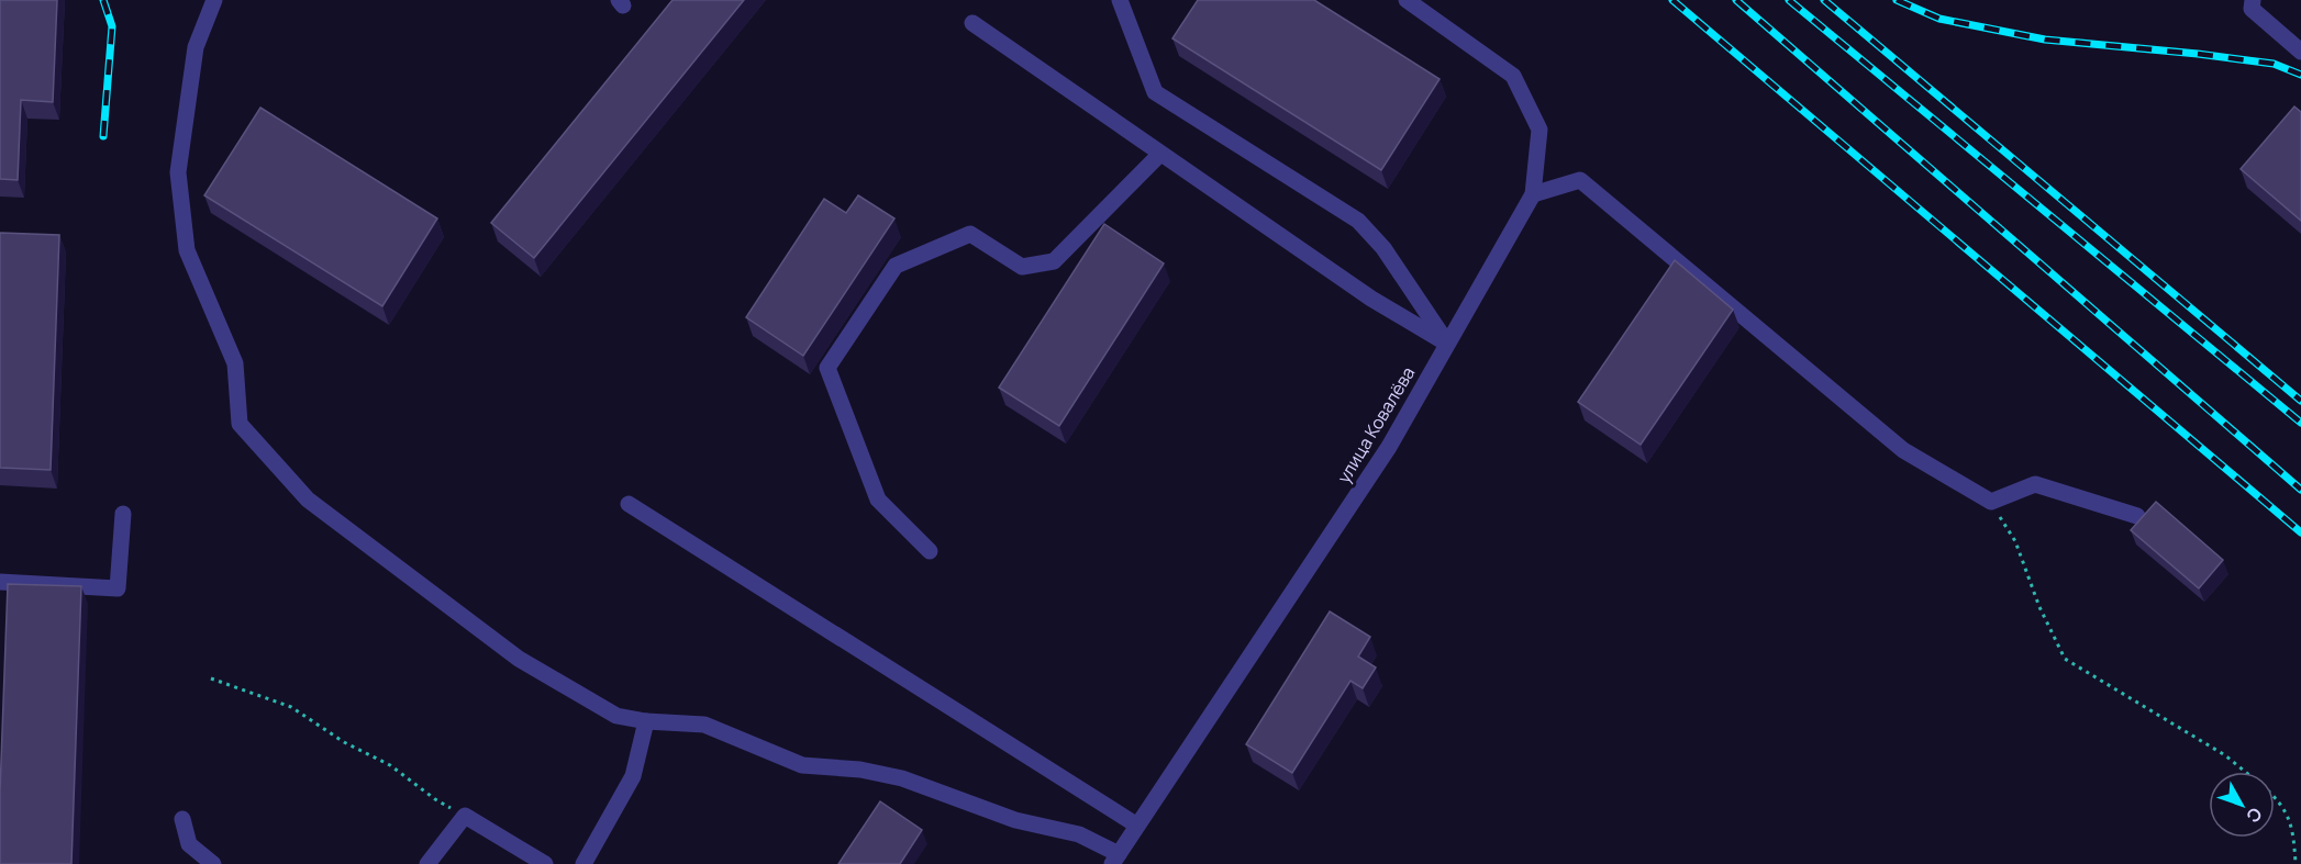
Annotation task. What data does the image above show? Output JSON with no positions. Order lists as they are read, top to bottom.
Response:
{
  "streets": {
    "street": ["улица Ковалёва"]
  },
  "north": "bottom right"
}
